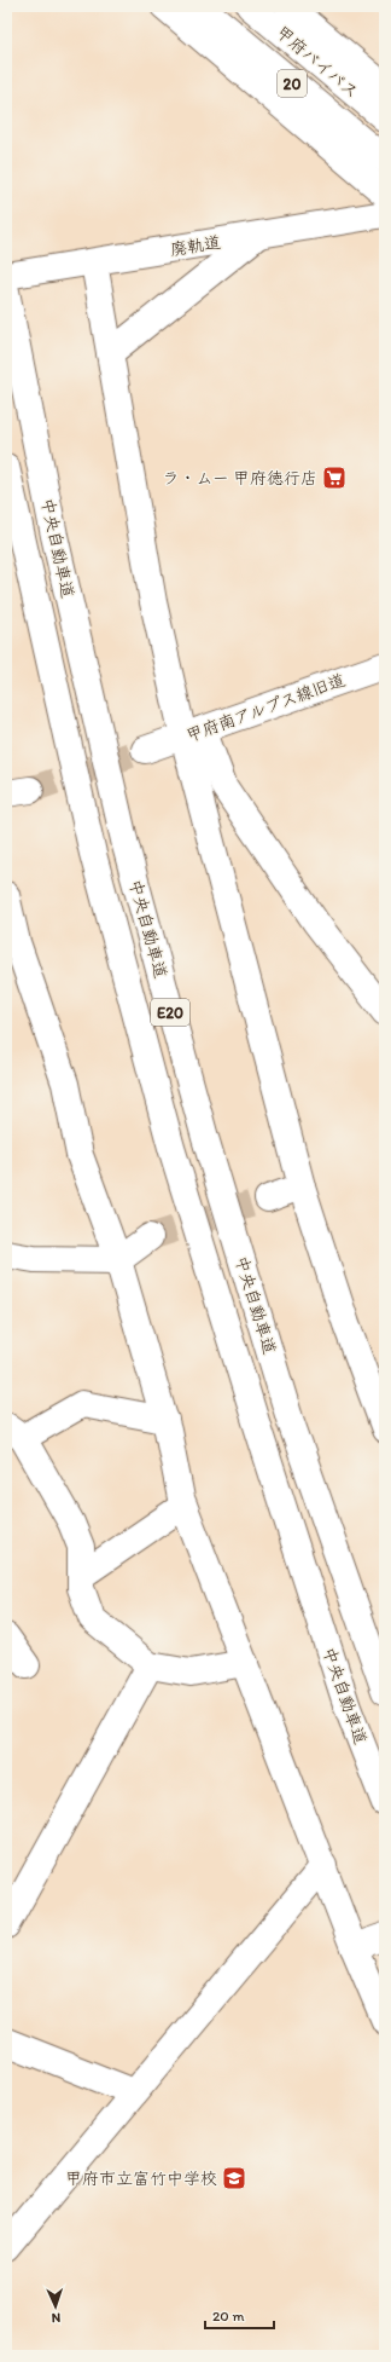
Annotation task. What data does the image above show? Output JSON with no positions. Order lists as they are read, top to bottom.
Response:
{
  "streets": {
    "main road": [
      "甲府バイパス",
      "20",
      "廃軌道",
      "中央自動車道",
      "甲府南アルプス線旧道",
      "E20"
    ]
  },
  "places": {
    "supermarket": ["ラ・ムー 甲府徳行店"],
    "school or university": ["甲府市立富竹中学校"]
  },
  "scale_bar": "20 m",
  "north": "bottom"
}
